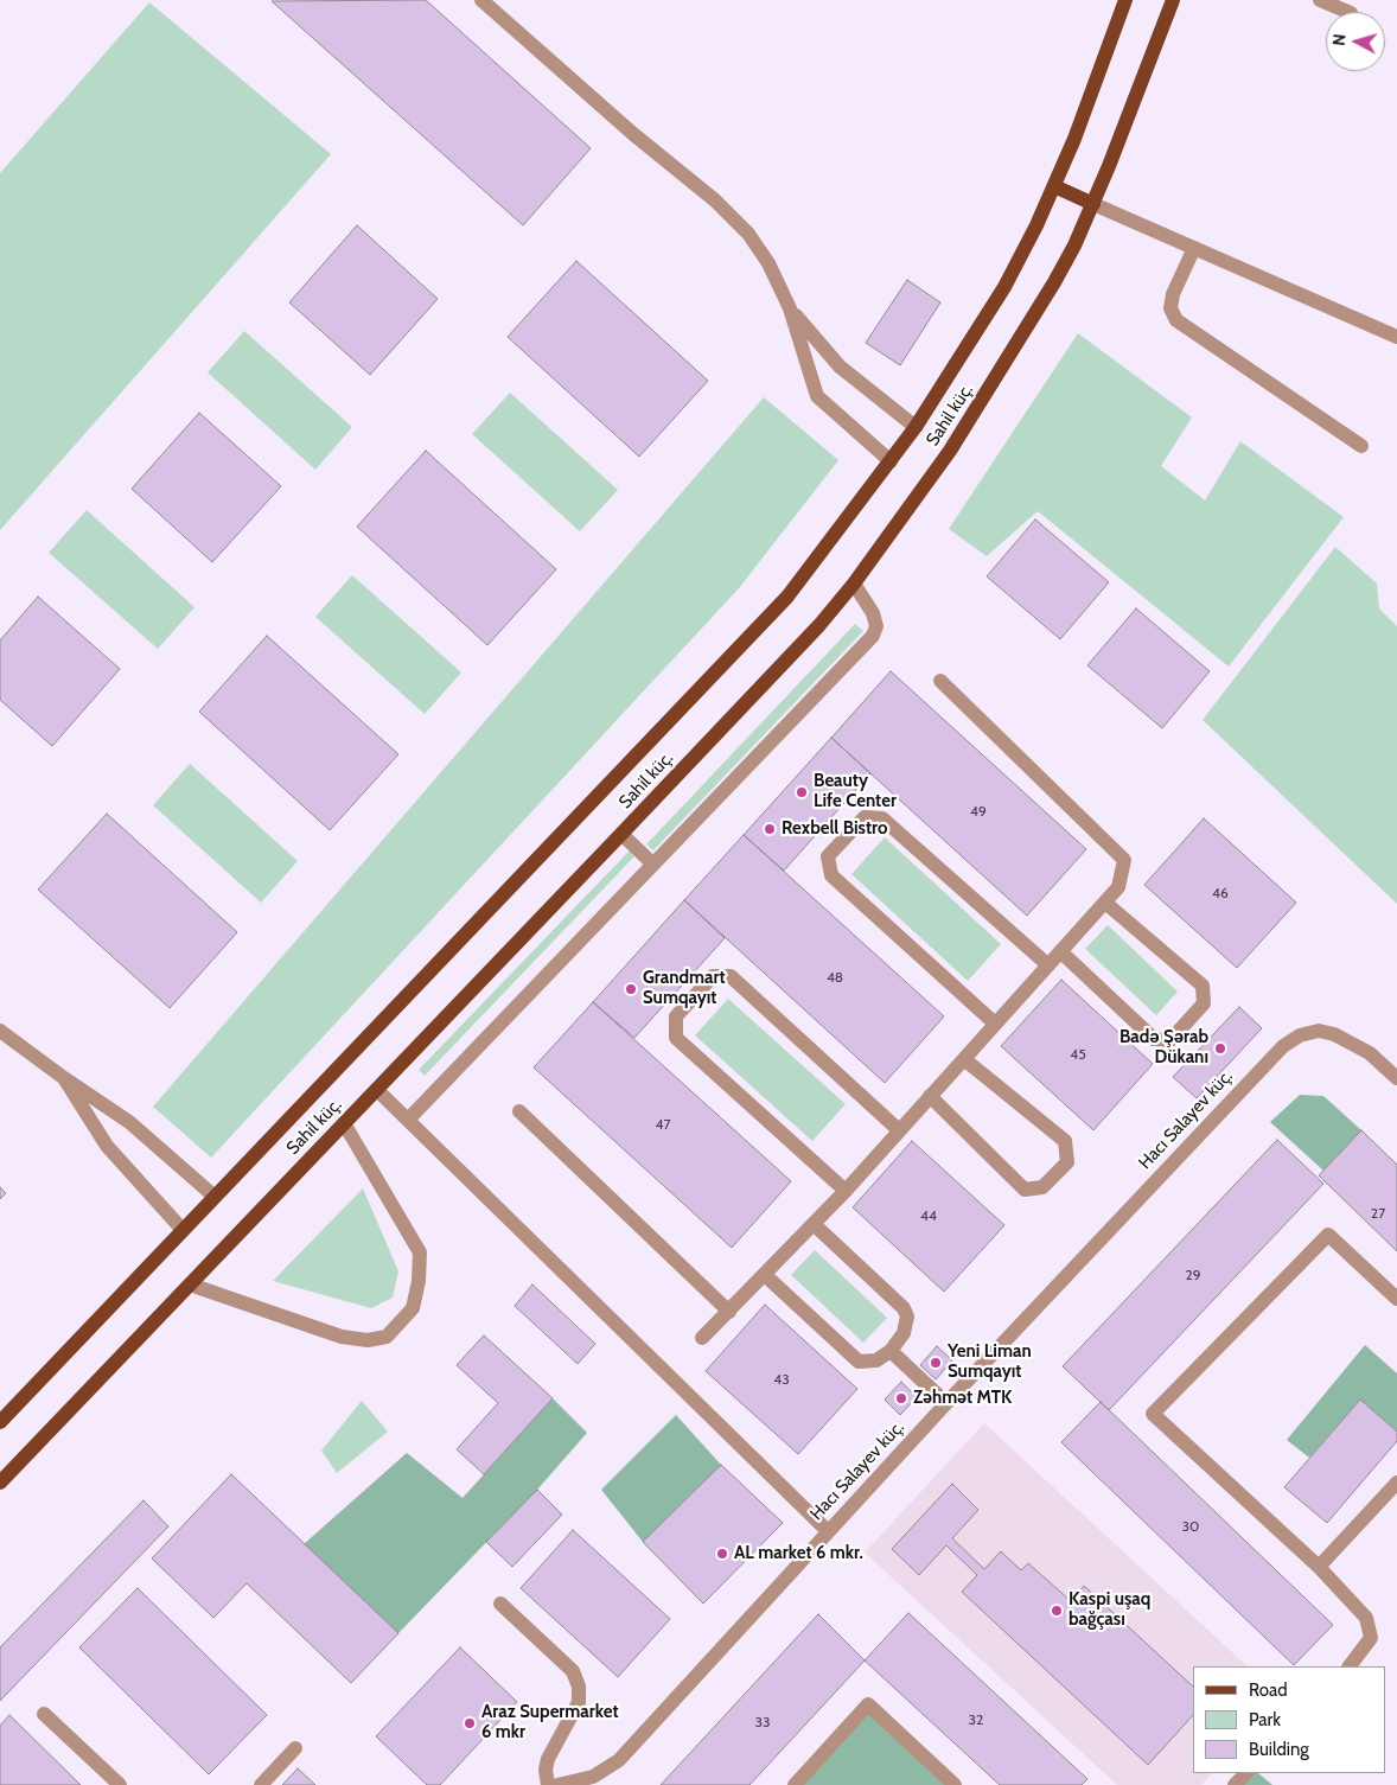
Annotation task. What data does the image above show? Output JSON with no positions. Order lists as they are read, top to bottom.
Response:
{
  "streets": {
    "main road": ["Sahil küç."],
    "street": ["Hacı Salayev küç."]
  },
  "places": [
    "Beauty Life Center",
    "Rexbell Bistro",
    "Grandmart Sumqayıt",
    "Badә Şәrab Dükanı",
    "Yeni Liman Sumqayıt",
    "Zəhmət MTK",
    "AL market 6 mkr.",
    "Kaspi uşaq bağçası",
    "Araz Supermarket 6 mkr"
  ],
  "house_numbers": [
    "49",
    "46",
    "48",
    "45",
    "47",
    "27",
    "44",
    "29",
    "43",
    "30",
    "32",
    "33"
  ],
  "legend": ["Road", "Park", "Building"],
  "north": "left"
}
